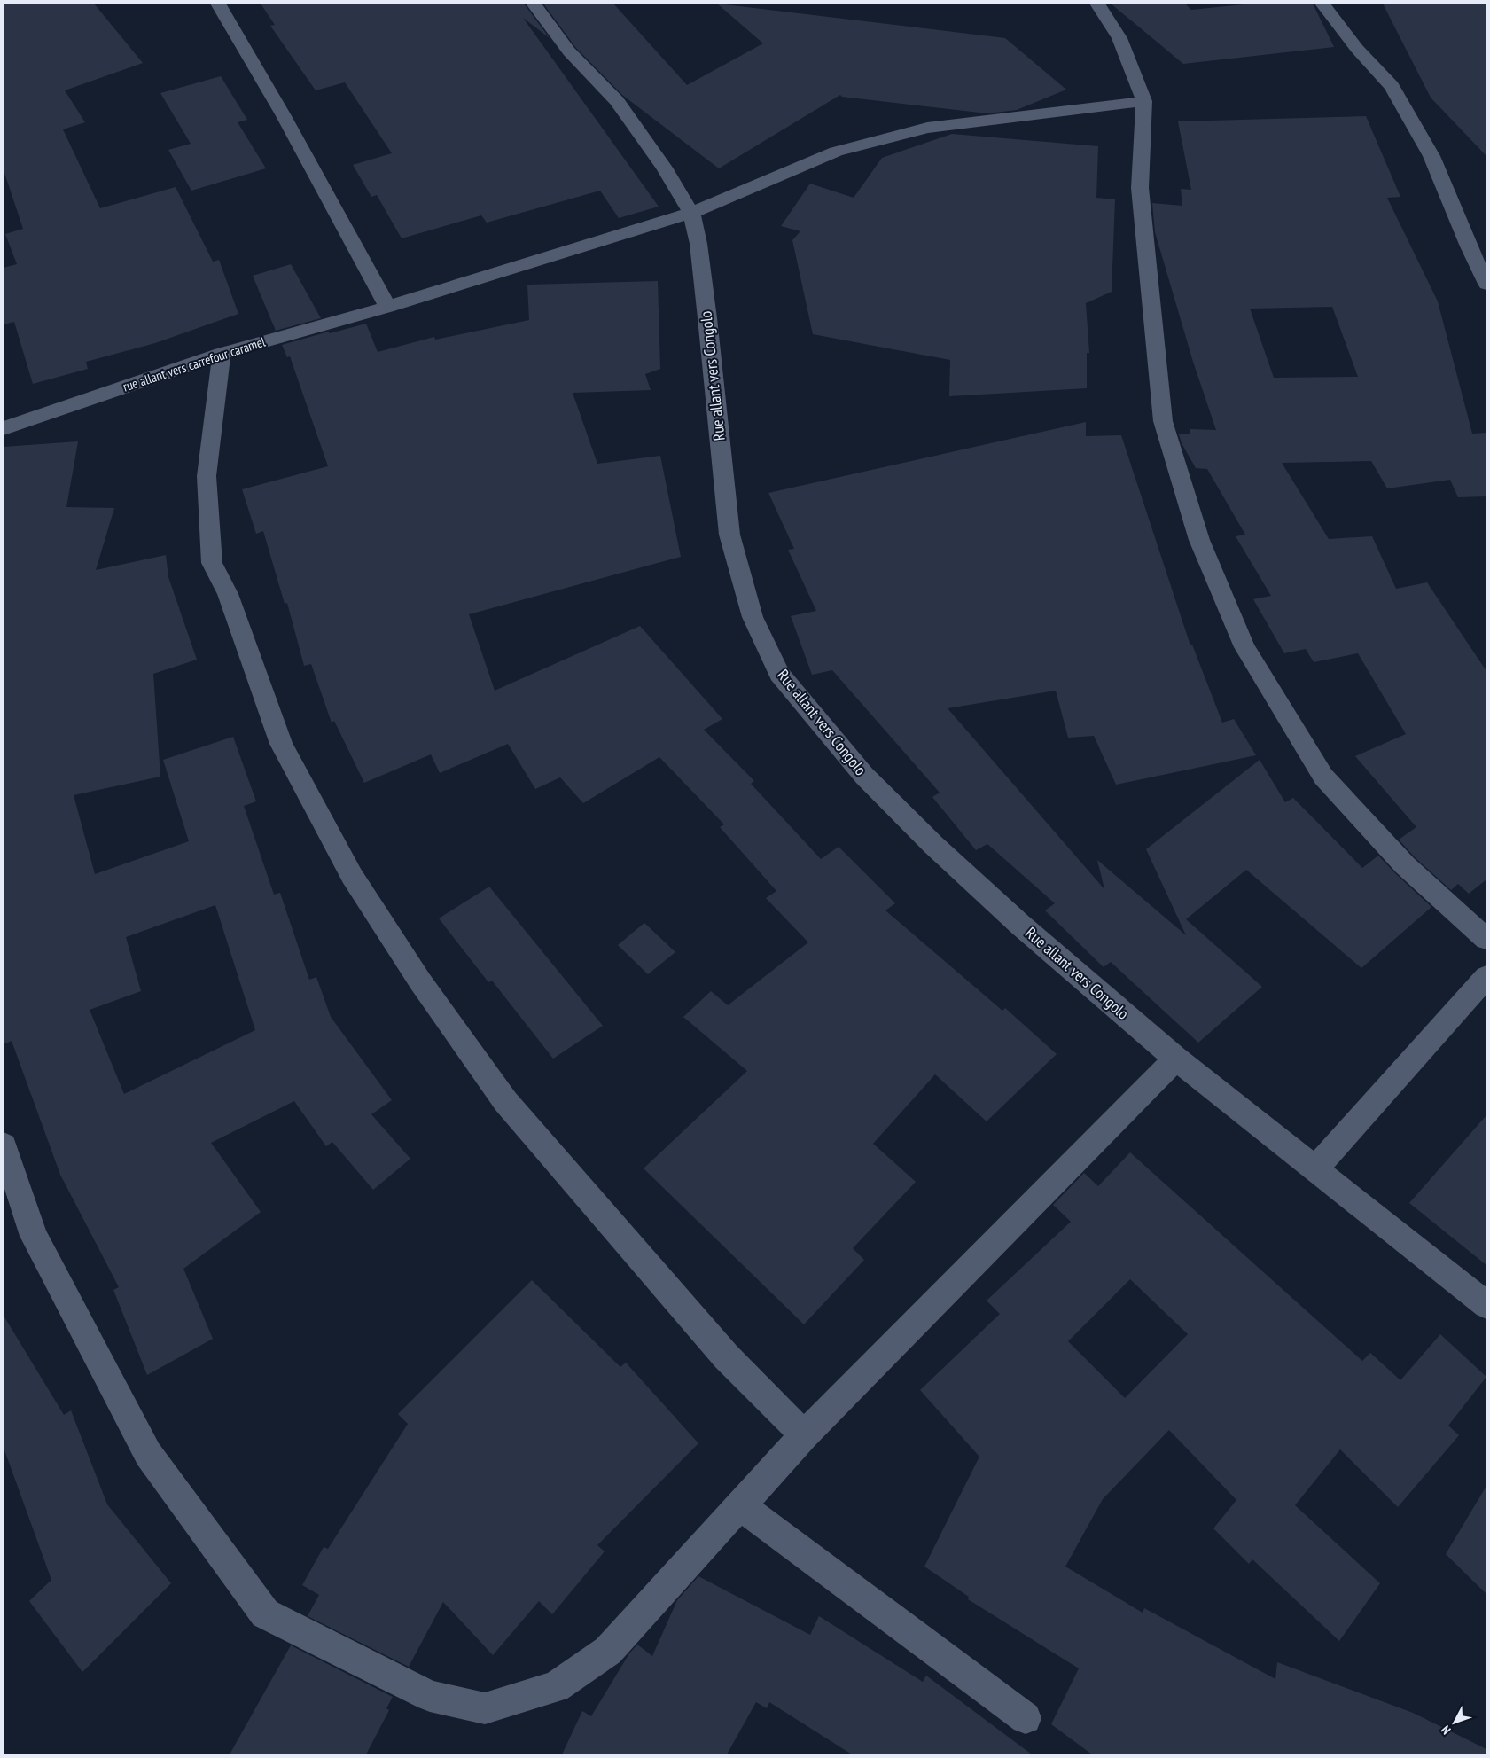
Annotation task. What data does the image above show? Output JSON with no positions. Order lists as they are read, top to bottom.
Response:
{
  "streets": {
    "street": ["rue allant vers carrefour caramel", "Rue allant vers Congolo"]
  },
  "crossings": [
    ["rue allant vers carrefour caramel", "Rue allant vers Congolo"]
  ],
  "north": "bottom left"
}
